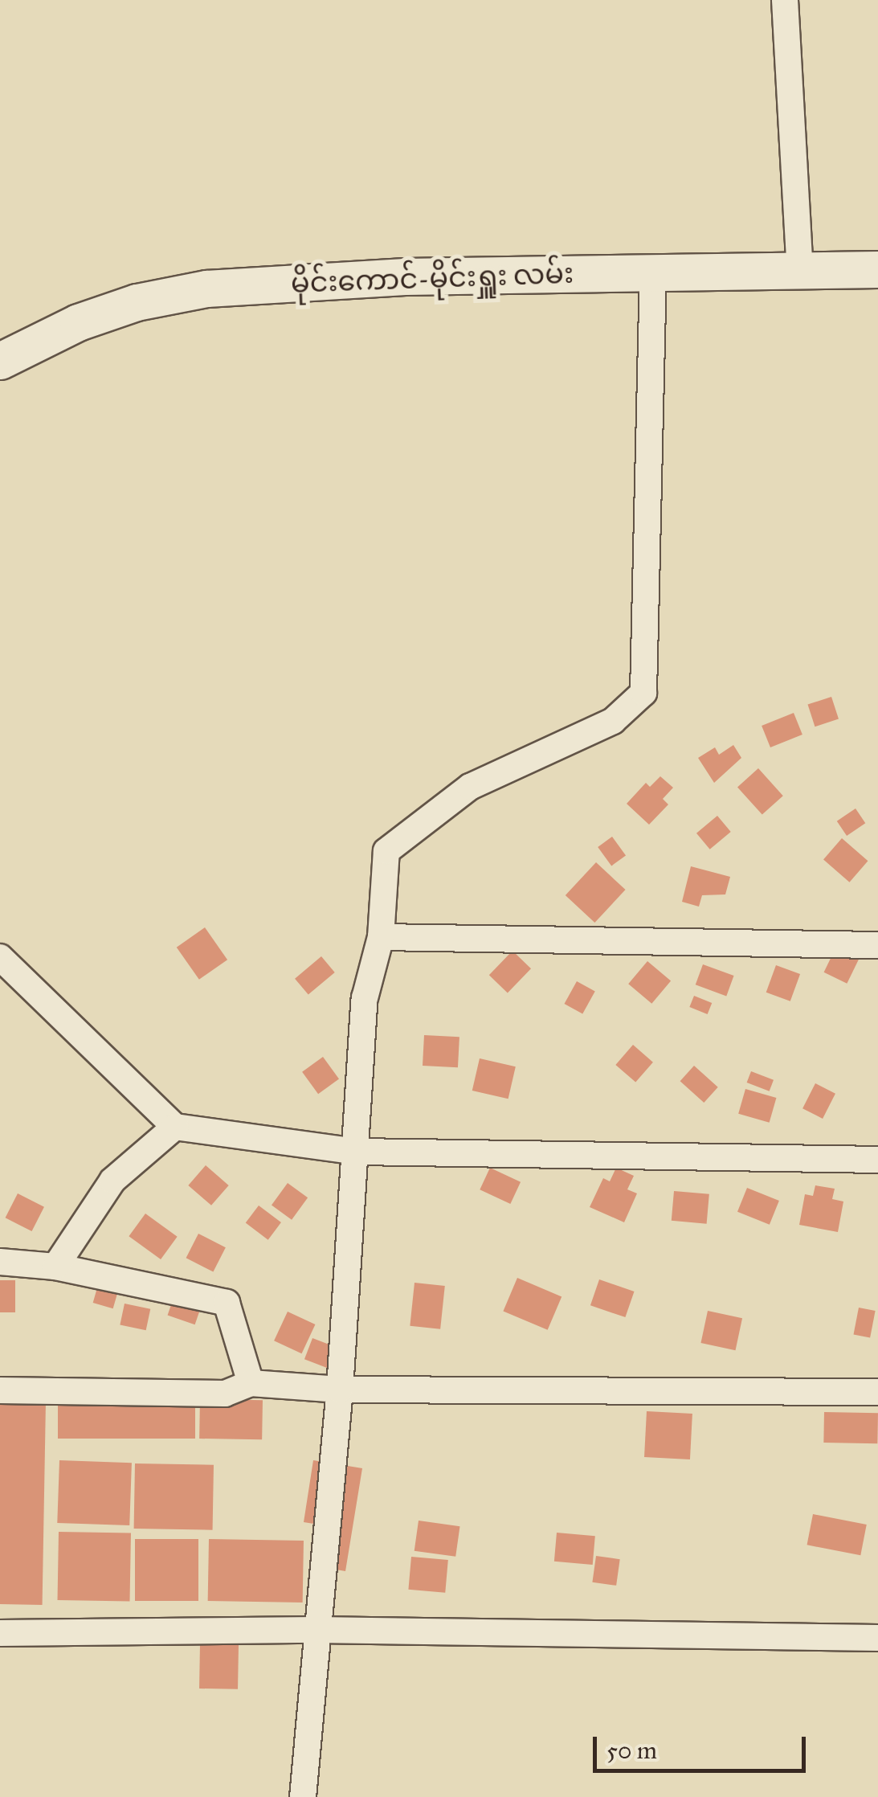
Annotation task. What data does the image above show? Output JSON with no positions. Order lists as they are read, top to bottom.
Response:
{
  "streets": {
    "main road": ["မိုင်းကောင်-မိုင်းရှူး လမ်း"]
  },
  "scale_bar": "50 m"
}
